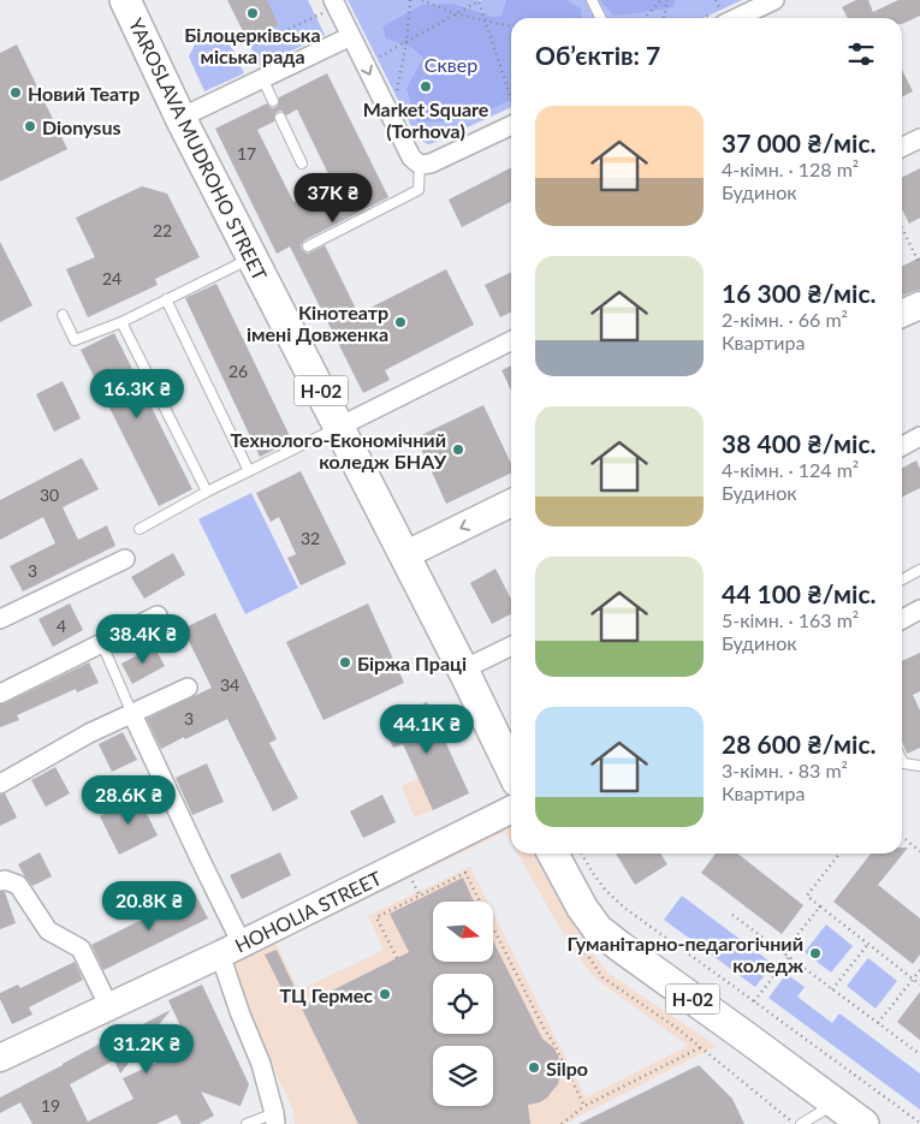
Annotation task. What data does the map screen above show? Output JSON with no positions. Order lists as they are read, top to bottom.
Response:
{
  "streets": {
    "main road": ["YAROSLAVA MUDROHO STREET", "Н-02"],
    "street": ["HOHOLIA STREET"]
  },
  "parks": ["Сквер"],
  "places": [
    "Білоцерківська міська рада",
    "Market Square (Torhova)",
    "Новий Театр",
    "Dionysus",
    "Кінотеатр імені Довженка",
    "Технолого-Економічний коледж БНАУ",
    "Біржа Праці",
    "Гуманітарно-педагогічний коледж",
    "ТЦ Гермес",
    "Silpo"
  ],
  "house_numbers": [
    "17",
    "22",
    "24",
    "26",
    "30",
    "32",
    "3",
    "4",
    "34",
    "3",
    "19"
  ],
  "north": "right",
  "page": {
    "heading": "Об’єктів: 7",
    "list": [
      {
        "name": "37 000 ₴/міс.",
        "note": "4-кімн. · 128 m² · Будинок"
      },
      {
        "name": "16 300 ₴/міс.",
        "note": "2-кімн. · 66 m² · Квартира"
      },
      {
        "name": "38 400 ₴/міс.",
        "note": "4-кімн. · 124 m² · Будинок"
      },
      {
        "name": "44 100 ₴/міс.",
        "note": "5-кімн. · 163 m² · Будинок"
      },
      {
        "name": "28 600 ₴/міс.",
        "note": "3-кімн. · 83 m² · Квартира"
      }
    ],
    "price": [
      "37K ₴",
      "16.3K ₴",
      "38.4K ₴",
      "44.1K ₴",
      "28.6K ₴",
      "20.8K ₴",
      "31.2K ₴"
    ]
  }
}
